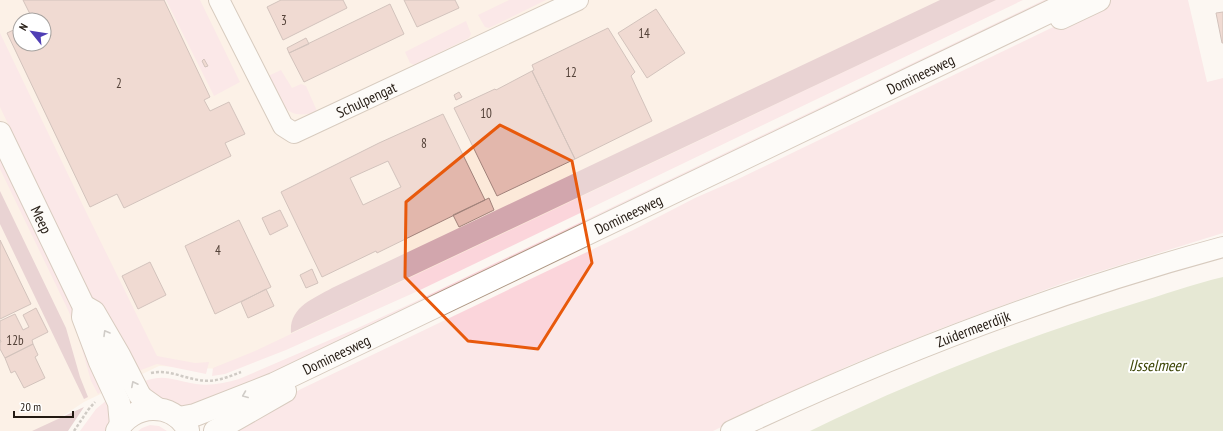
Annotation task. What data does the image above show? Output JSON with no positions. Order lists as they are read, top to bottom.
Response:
{
  "streets": {
    "main road": ["Domineesweg", "Meep"],
    "street": ["Schulpengat", "Zuidermeerdijk"]
  },
  "water": ["IJsselmeer"],
  "house_numbers": [
    "3",
    "14",
    "12",
    "2",
    "10",
    "8",
    "4",
    "12b"
  ],
  "scale_bar": "20 m",
  "north": "top left"
}
